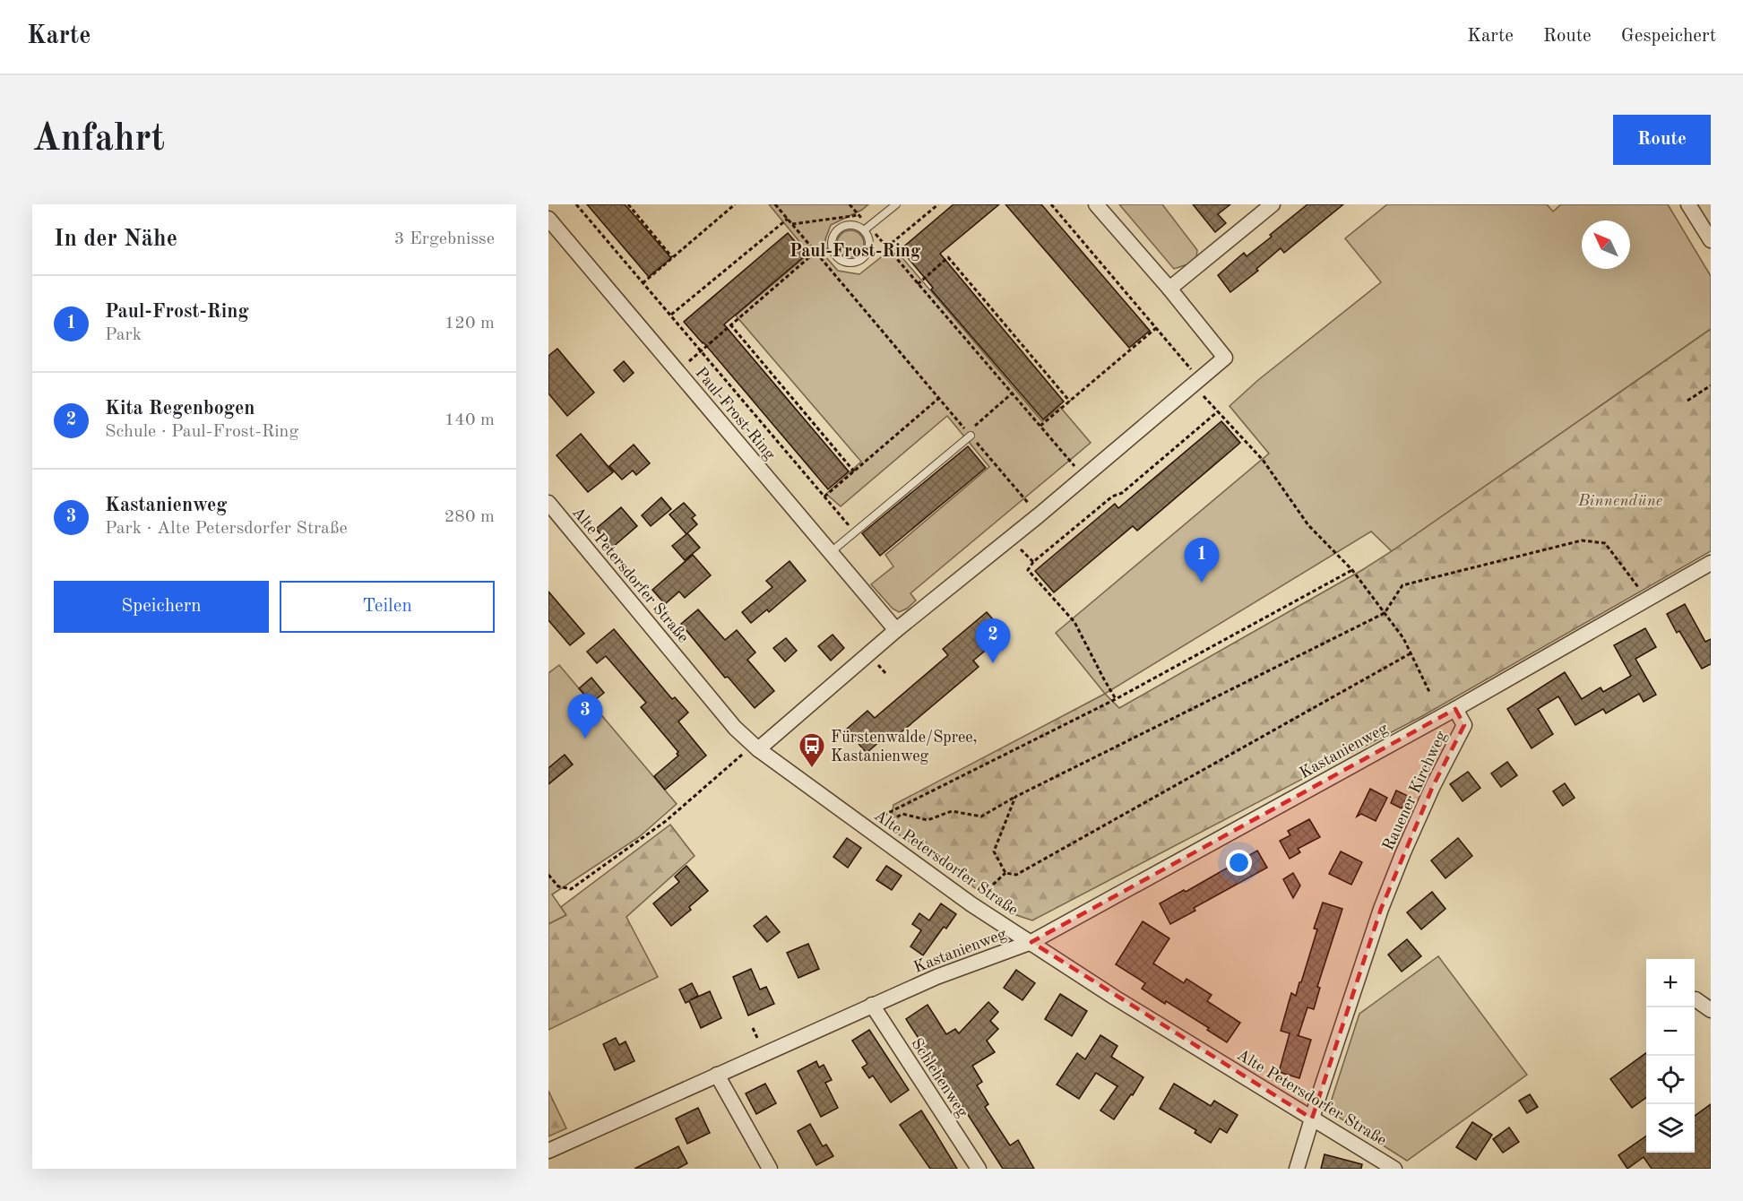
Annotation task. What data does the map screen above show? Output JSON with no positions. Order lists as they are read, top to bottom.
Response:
{
  "streets": {
    "street": [
      "Paul-Frost-Ring",
      "Alte Petersdorfer Straße",
      "Kastanienweg",
      "Rauener Kirchweg",
      "Schlehenweg"
    ]
  },
  "crossings": [
    ["Alte Petersdorfer Straße", "Kastanienweg"],
    ["Alte Petersdorfer Straße", "Rauener Kirchweg"],
    ["Kastanienweg", "Rauener Kirchweg"],
    ["Kastanienweg", "Schlehenweg"]
  ],
  "districts": ["Paul-Frost-Ring"],
  "parks": ["Binnendüne"],
  "places": {
    "bus stop": ["Fürstenwalde/Spree, Kastanienweg"]
  },
  "north": "top left",
  "page": {
    "header": "Karte",
    "nav": ["Karte", "Route", "Gespeichert"],
    "buttons": [
      "Route",
      ["Speichern", "Teilen"]
    ],
    "title": "Anfahrt",
    "heading": ["In der Nähe", "3 Ergebnisse"],
    "list": [
      {
        "mark": "1",
        "name": "Paul-Frost-Ring",
        "note": "Park",
        "value": "120 m"
      },
      {
        "mark": "2",
        "name": "Kita Regenbogen",
        "note": "Schule · Paul-Frost-Ring",
        "value": "140 m"
      },
      {
        "mark": "3",
        "name": "Kastanienweg",
        "note": "Park · Alte Petersdorfer Straße",
        "value": "280 m"
      }
    ],
    "pins": ["1", "2", "3"],
    "map_buttons": ["+", "−"]
  }
}
